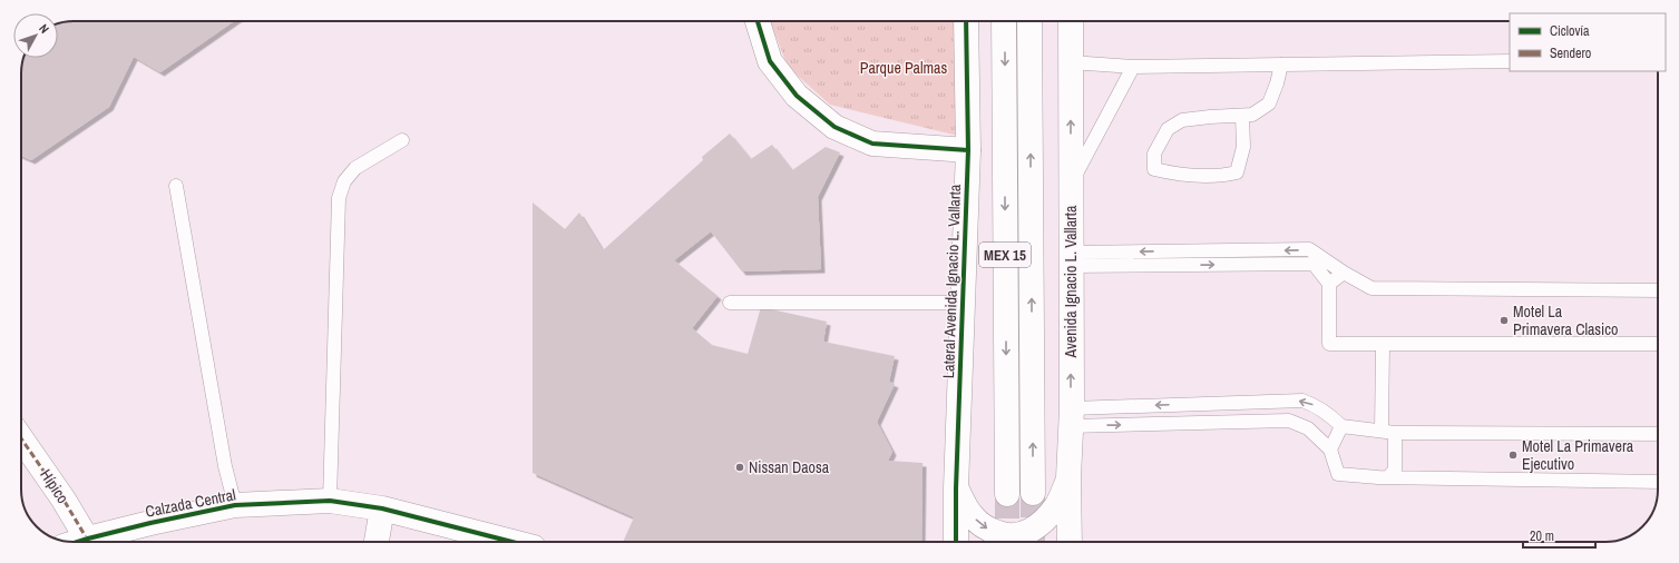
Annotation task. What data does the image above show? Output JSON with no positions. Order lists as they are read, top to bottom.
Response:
{
  "streets": {
    "main road": [
      "MEX 15",
      "Lateral Avenida Ignacio L. Vallarta",
      "Avenida Ignacio L. Vallarta",
      "Hípico",
      "Calzada Central"
    ]
  },
  "crossings": [
    ["Hípico", "Calzada Central"]
  ],
  "parks": ["Parque Palmas"],
  "places": ["Motel La Primavera Clasico", "Motel La Primavera Ejecutivo", "Nissan Daosa"],
  "legend": ["Ciclovía", "Sendero"],
  "scale_bar": "20 m",
  "north": "top right"
}
